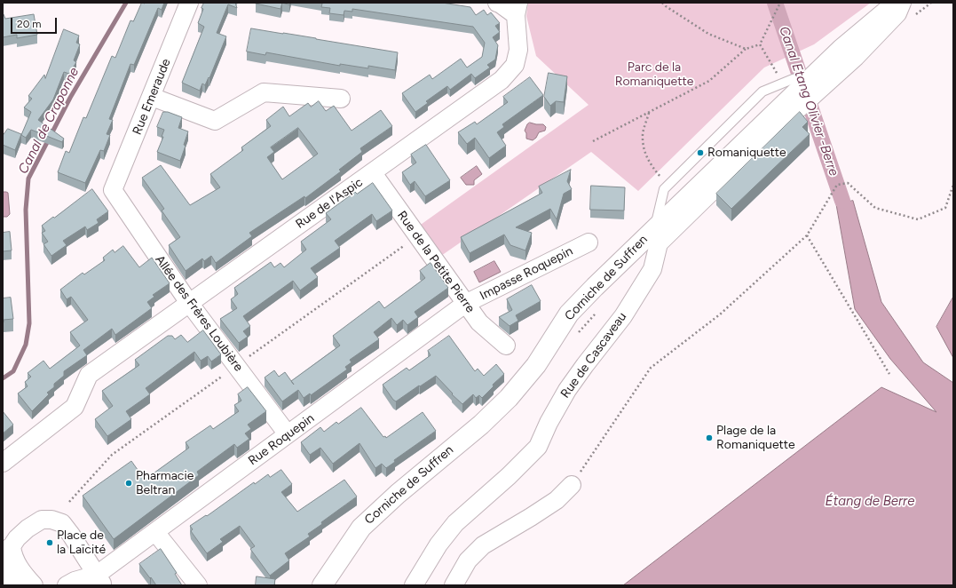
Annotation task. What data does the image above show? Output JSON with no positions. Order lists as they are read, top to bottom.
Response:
{
  "streets": {
    "main road": ["Corniche de Suffren"],
    "street": [
      "Rue Emeraude",
      "Rue de l'Aspic",
      "Rue de la Petite Pierre",
      "Impasse Roquepin",
      "Allée des Frères Loubière",
      "Rue de Cascaveau",
      "Rue Roquepin"
    ]
  },
  "crossings": [
    ["Rue Emeraude", "Allée des Frères Loubière"],
    ["Rue de l'Aspic", "Rue de la Petite Pierre"],
    ["Rue de l'Aspic", "Allée des Frères Loubière"],
    ["Rue de la Petite Pierre", "Impasse Roquepin"],
    ["Rue de la Petite Pierre", "Rue Roquepin"],
    ["Impasse Roquepin", "Rue Roquepin"],
    ["Corniche de Suffren", "Rue de Cascaveau"],
    ["Allée des Frères Loubière", "Rue Roquepin"]
  ],
  "water": ["Canal Etang Olivier -Berre", "Canal de Craponne", "Étang de Berre"],
  "parks": ["Parc de la Romaniquette"],
  "places": [
    "Romaniquette",
    "Plage de la Romaniquette",
    "Pharmacie Beltran",
    "Place de la Laïcité"
  ],
  "scale_bar": "20 m"
}
